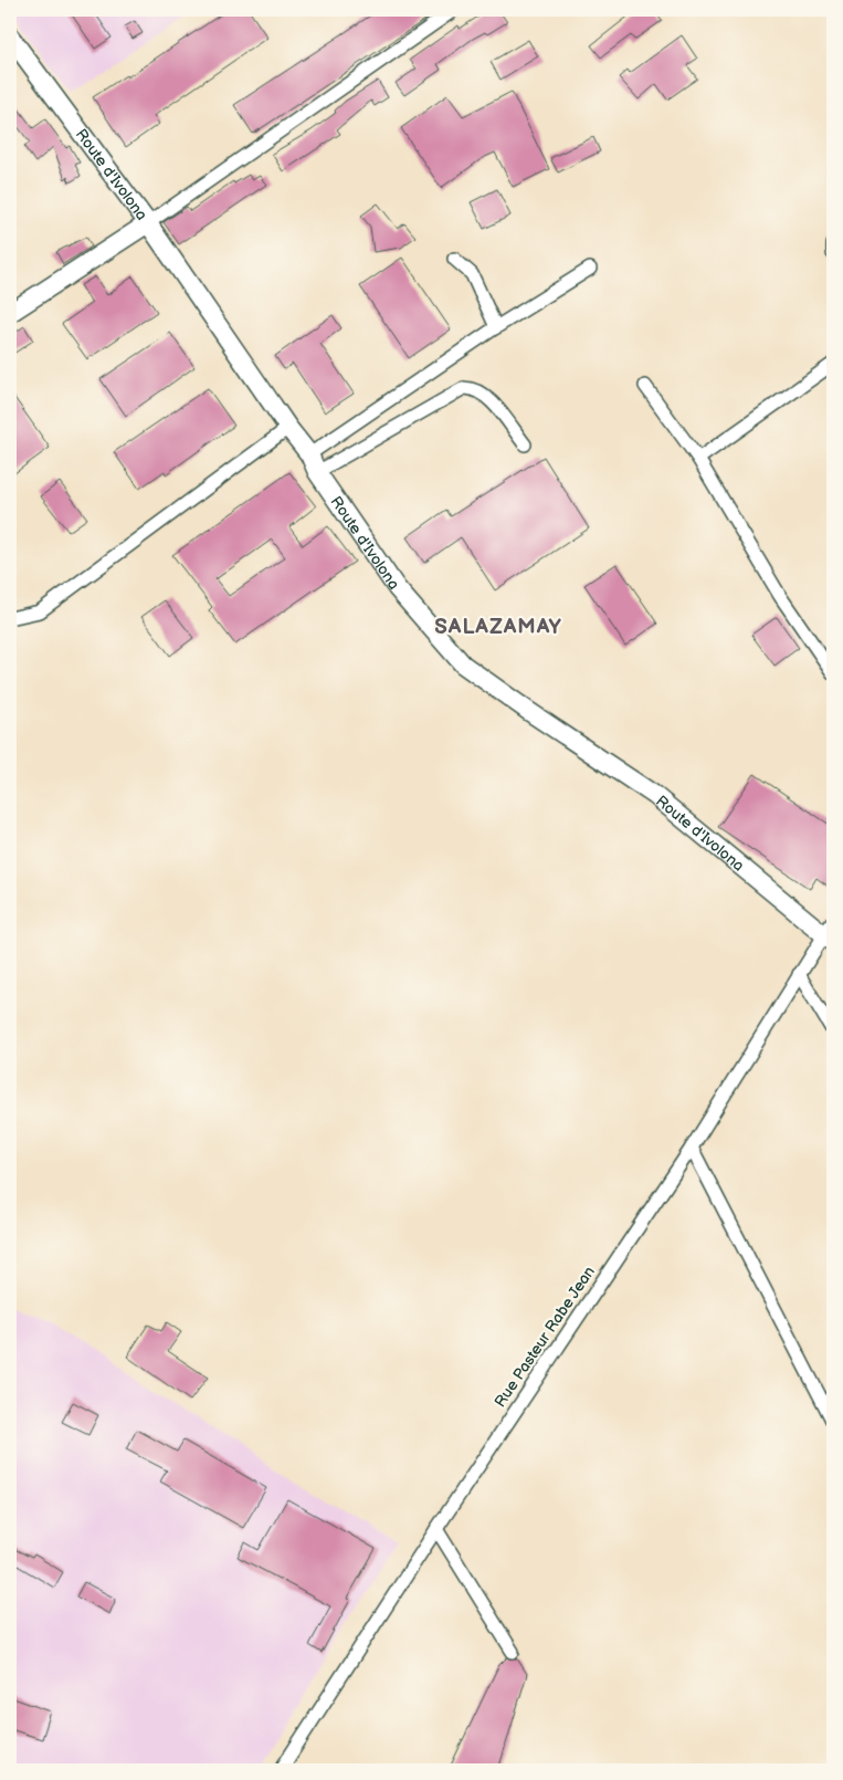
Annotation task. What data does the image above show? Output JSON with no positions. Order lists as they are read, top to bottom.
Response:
{
  "streets": {
    "main road": ["Route d'Ivolona"],
    "street": ["Rue Pasteur Rabe Jean"]
  },
  "crossings": [
    ["Route d'Ivolona", "Rue Pasteur Rabe Jean"]
  ],
  "districts": ["SALAZAMAY"]
}
